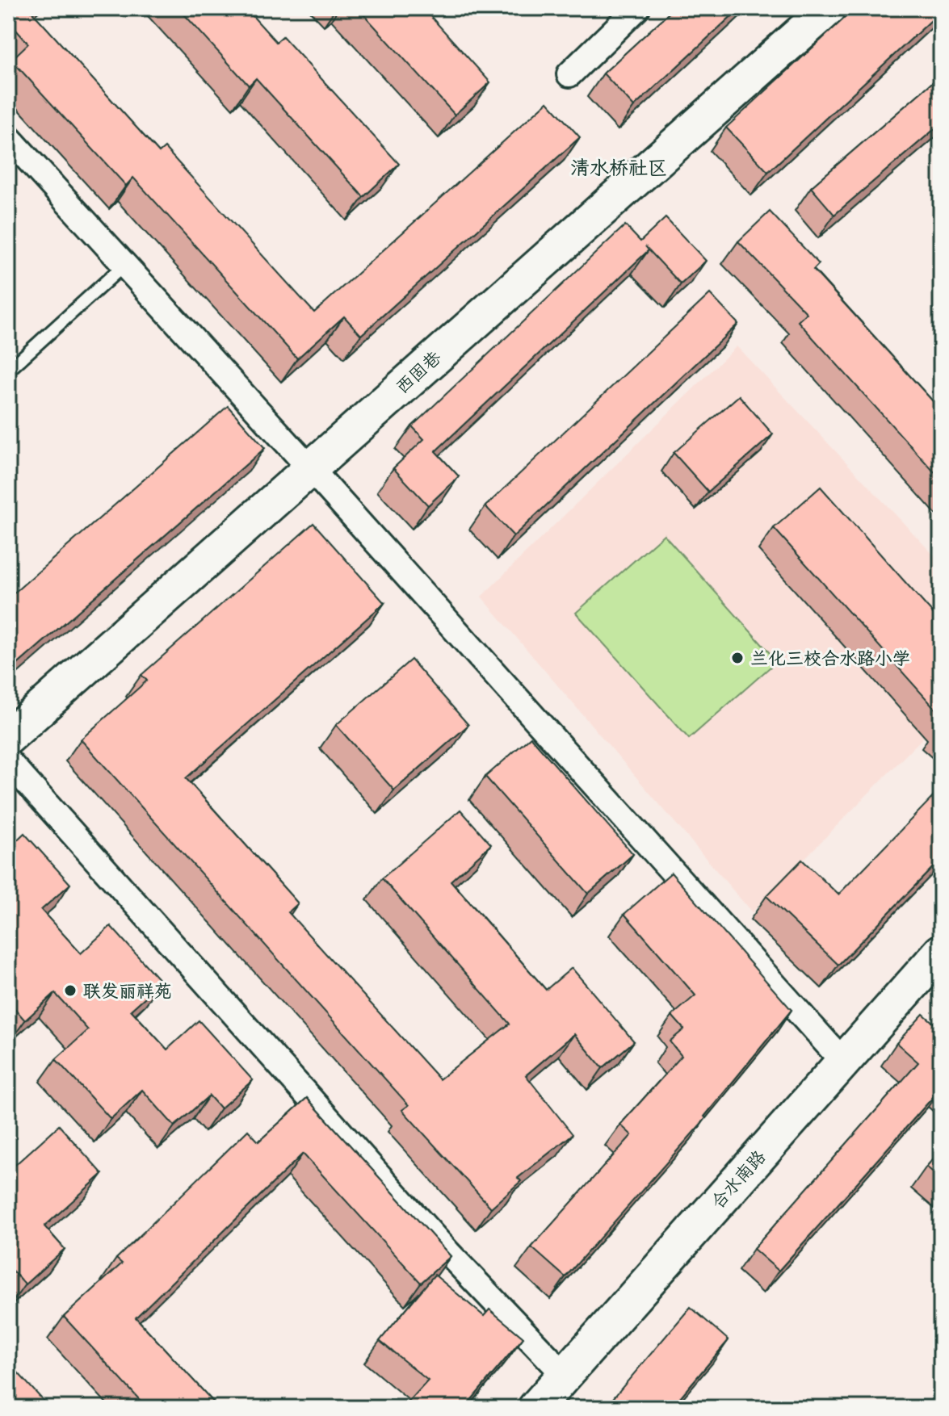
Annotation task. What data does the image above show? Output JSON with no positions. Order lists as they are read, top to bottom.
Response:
{
  "streets": {
    "street": ["西固巷", "合水南路"]
  },
  "districts": ["清水桥社区"],
  "places": ["兰化三校合水路小学", "联发丽祥苑"]
}
